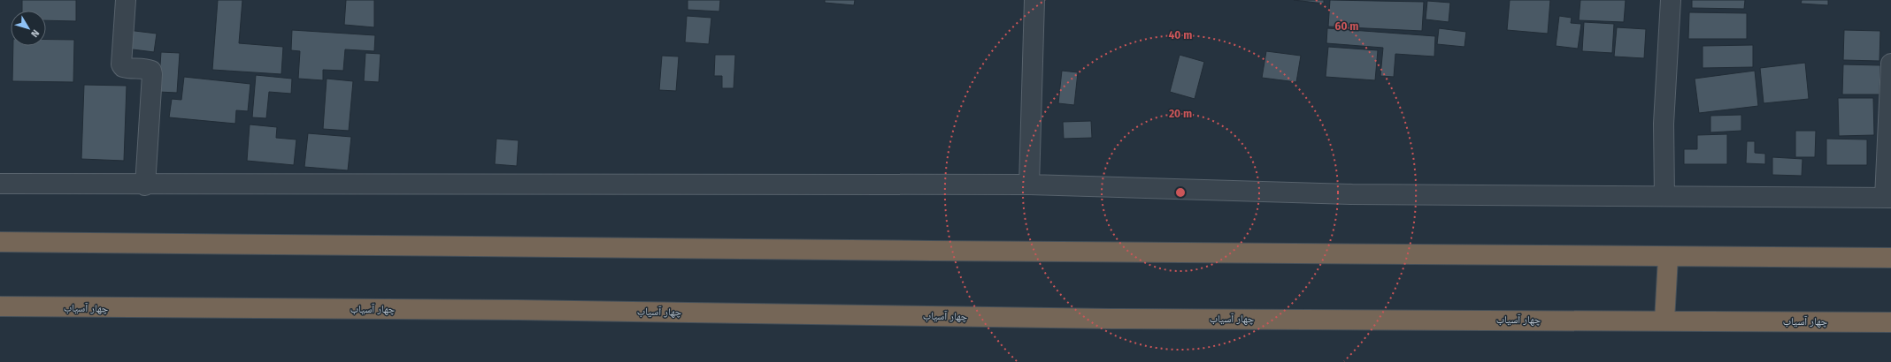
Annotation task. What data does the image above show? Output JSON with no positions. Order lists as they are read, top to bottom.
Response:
{
  "streets": {
    "highway": ["چهار آسیاب"]
  },
  "north": "bottom right",
  "rings": ["60 m", "40 m", "20 m"]
}
